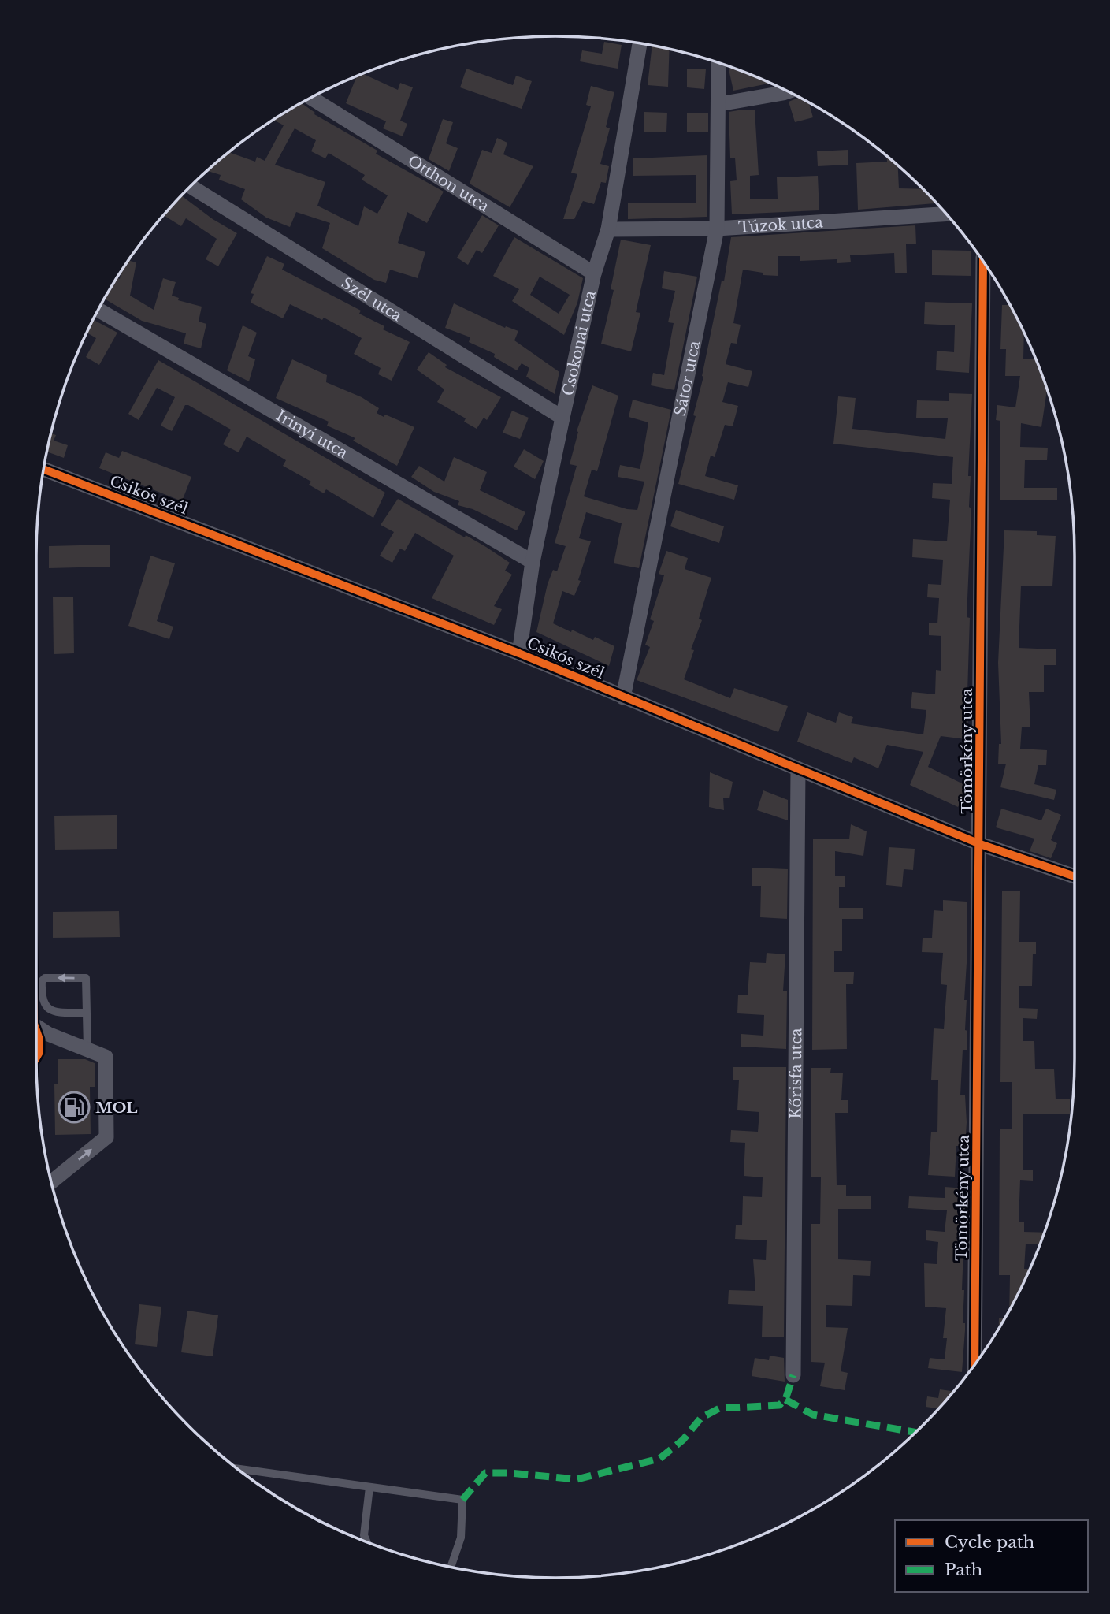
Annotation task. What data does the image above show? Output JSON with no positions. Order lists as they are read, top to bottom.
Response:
{
  "streets": {
    "street": [
      "Otthon utca",
      "Túzok utca",
      "Szél utca",
      "Csokonai utca",
      "Sátor utca",
      "Irinyi utca",
      "Csikós szél",
      "Tömörkény utca",
      "Kőrisfa utca"
    ]
  },
  "crossings": [
    ["Otthon utca", "Csokonai utca"],
    ["Túzok utca", "Csokonai utca"],
    ["Túzok utca", "Sátor utca"],
    ["Szél utca", "Csokonai utca"],
    ["Csokonai utca", "Irinyi utca"],
    ["Csokonai utca", "Csikós szél"],
    ["Sátor utca", "Csikós szél"],
    ["Csikós szél", "Tömörkény utca"],
    ["Csikós szél", "Kőrisfa utca"]
  ],
  "places": {
    "fuel station": ["MOL"]
  },
  "legend": ["Cycle path", "Path"]
}
